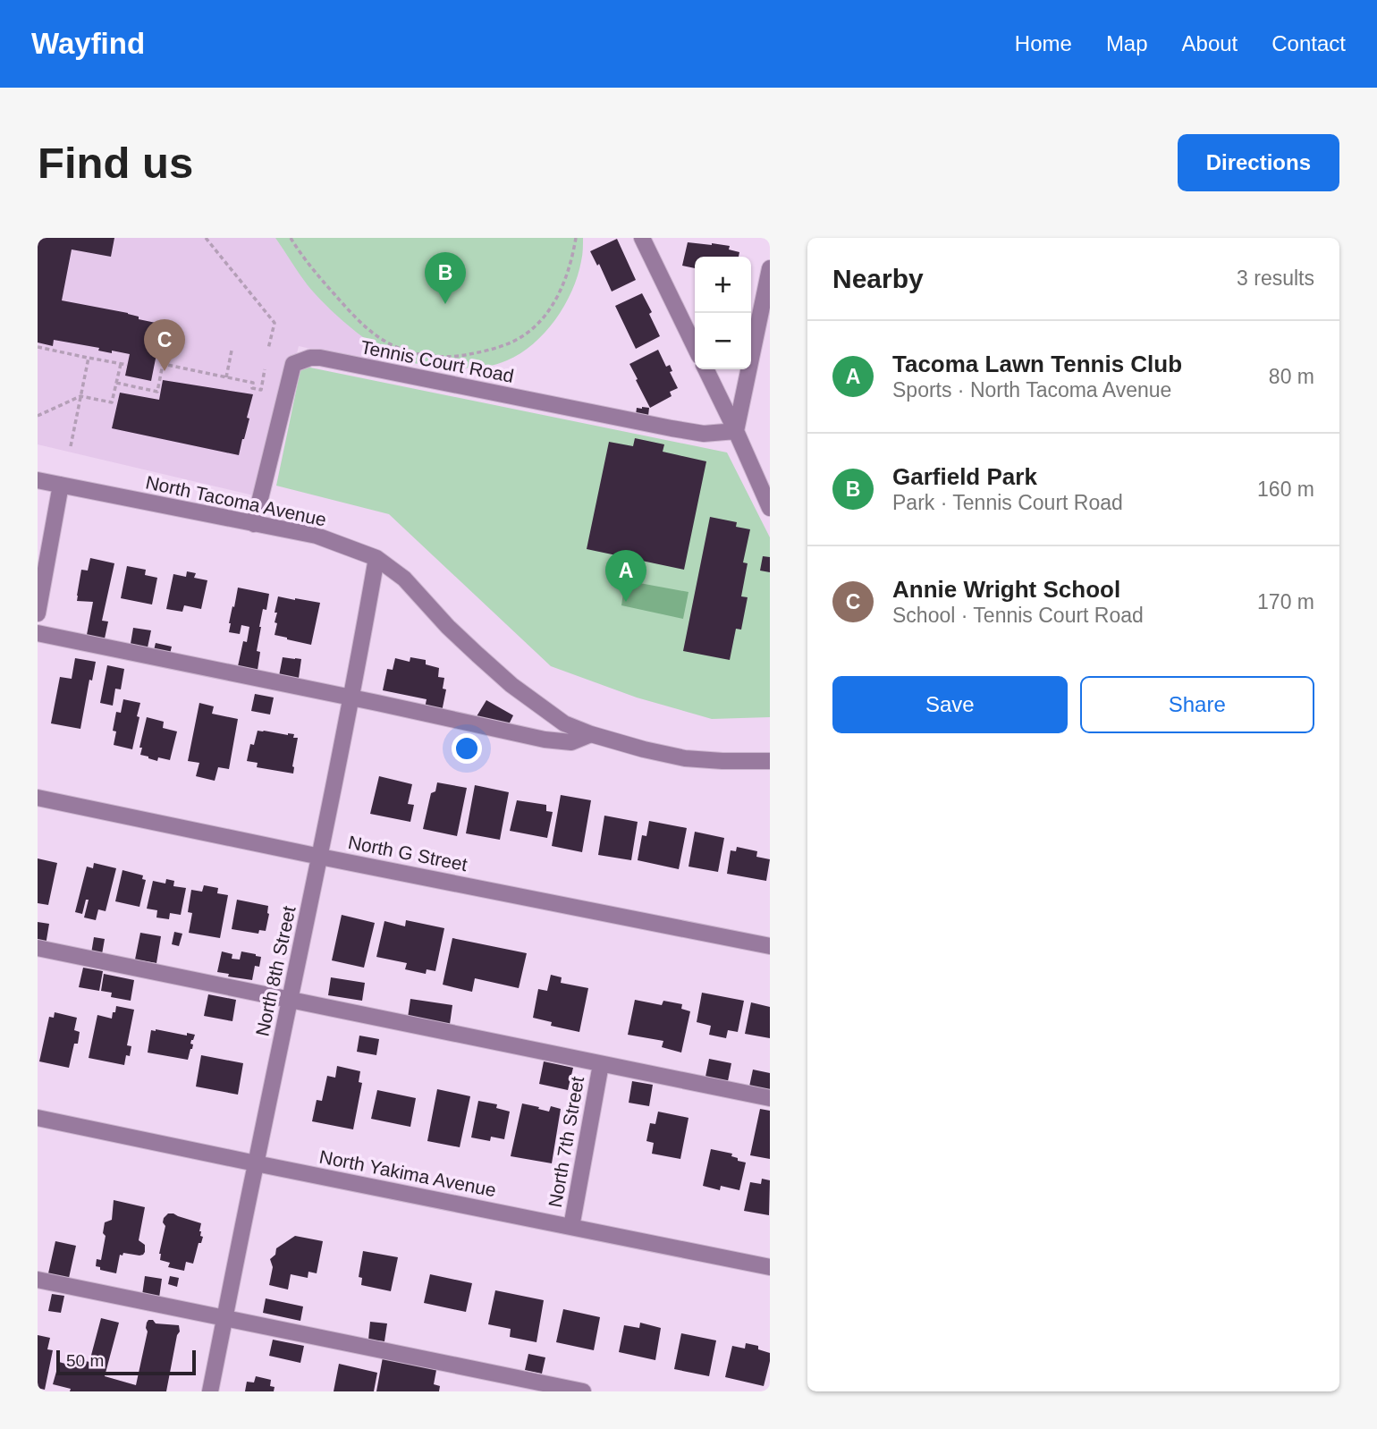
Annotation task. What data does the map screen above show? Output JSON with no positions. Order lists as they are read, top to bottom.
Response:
{
  "streets": {
    "street": [
      "Tennis Court Road",
      "North Tacoma Avenue",
      "North G Street",
      "North 8th Street",
      "North 7th Street",
      "North Yakima Avenue"
    ]
  },
  "crossings": [
    ["Tennis Court Road", "North Tacoma Avenue"],
    ["North Tacoma Avenue", "North 8th Street"],
    ["North G Street", "North 8th Street"],
    ["North 8th Street", "North Yakima Avenue"],
    ["North 7th Street", "North Yakima Avenue"]
  ],
  "scale_bar": "50 m",
  "page": {
    "header": "Wayfind",
    "nav": [
      "Home",
      "Map",
      "About",
      "Contact"
    ],
    "buttons": [
      "Directions",
      ["Save", "Share"]
    ],
    "title": "Find us",
    "heading": ["Nearby", "3 results"],
    "pins": ["B", "C", "A"],
    "map_buttons": ["+", "−"],
    "list": [
      {
        "mark": "A",
        "name": "Tacoma Lawn Tennis Club",
        "note": "Sports · North Tacoma Avenue",
        "value": "80 m"
      },
      {
        "mark": "B",
        "name": "Garfield Park",
        "note": "Park · Tennis Court Road",
        "value": "160 m"
      },
      {
        "mark": "C",
        "name": "Annie Wright School",
        "note": "School · Tennis Court Road",
        "value": "170 m"
      }
    ],
    "scale": "50 m"
  }
}
